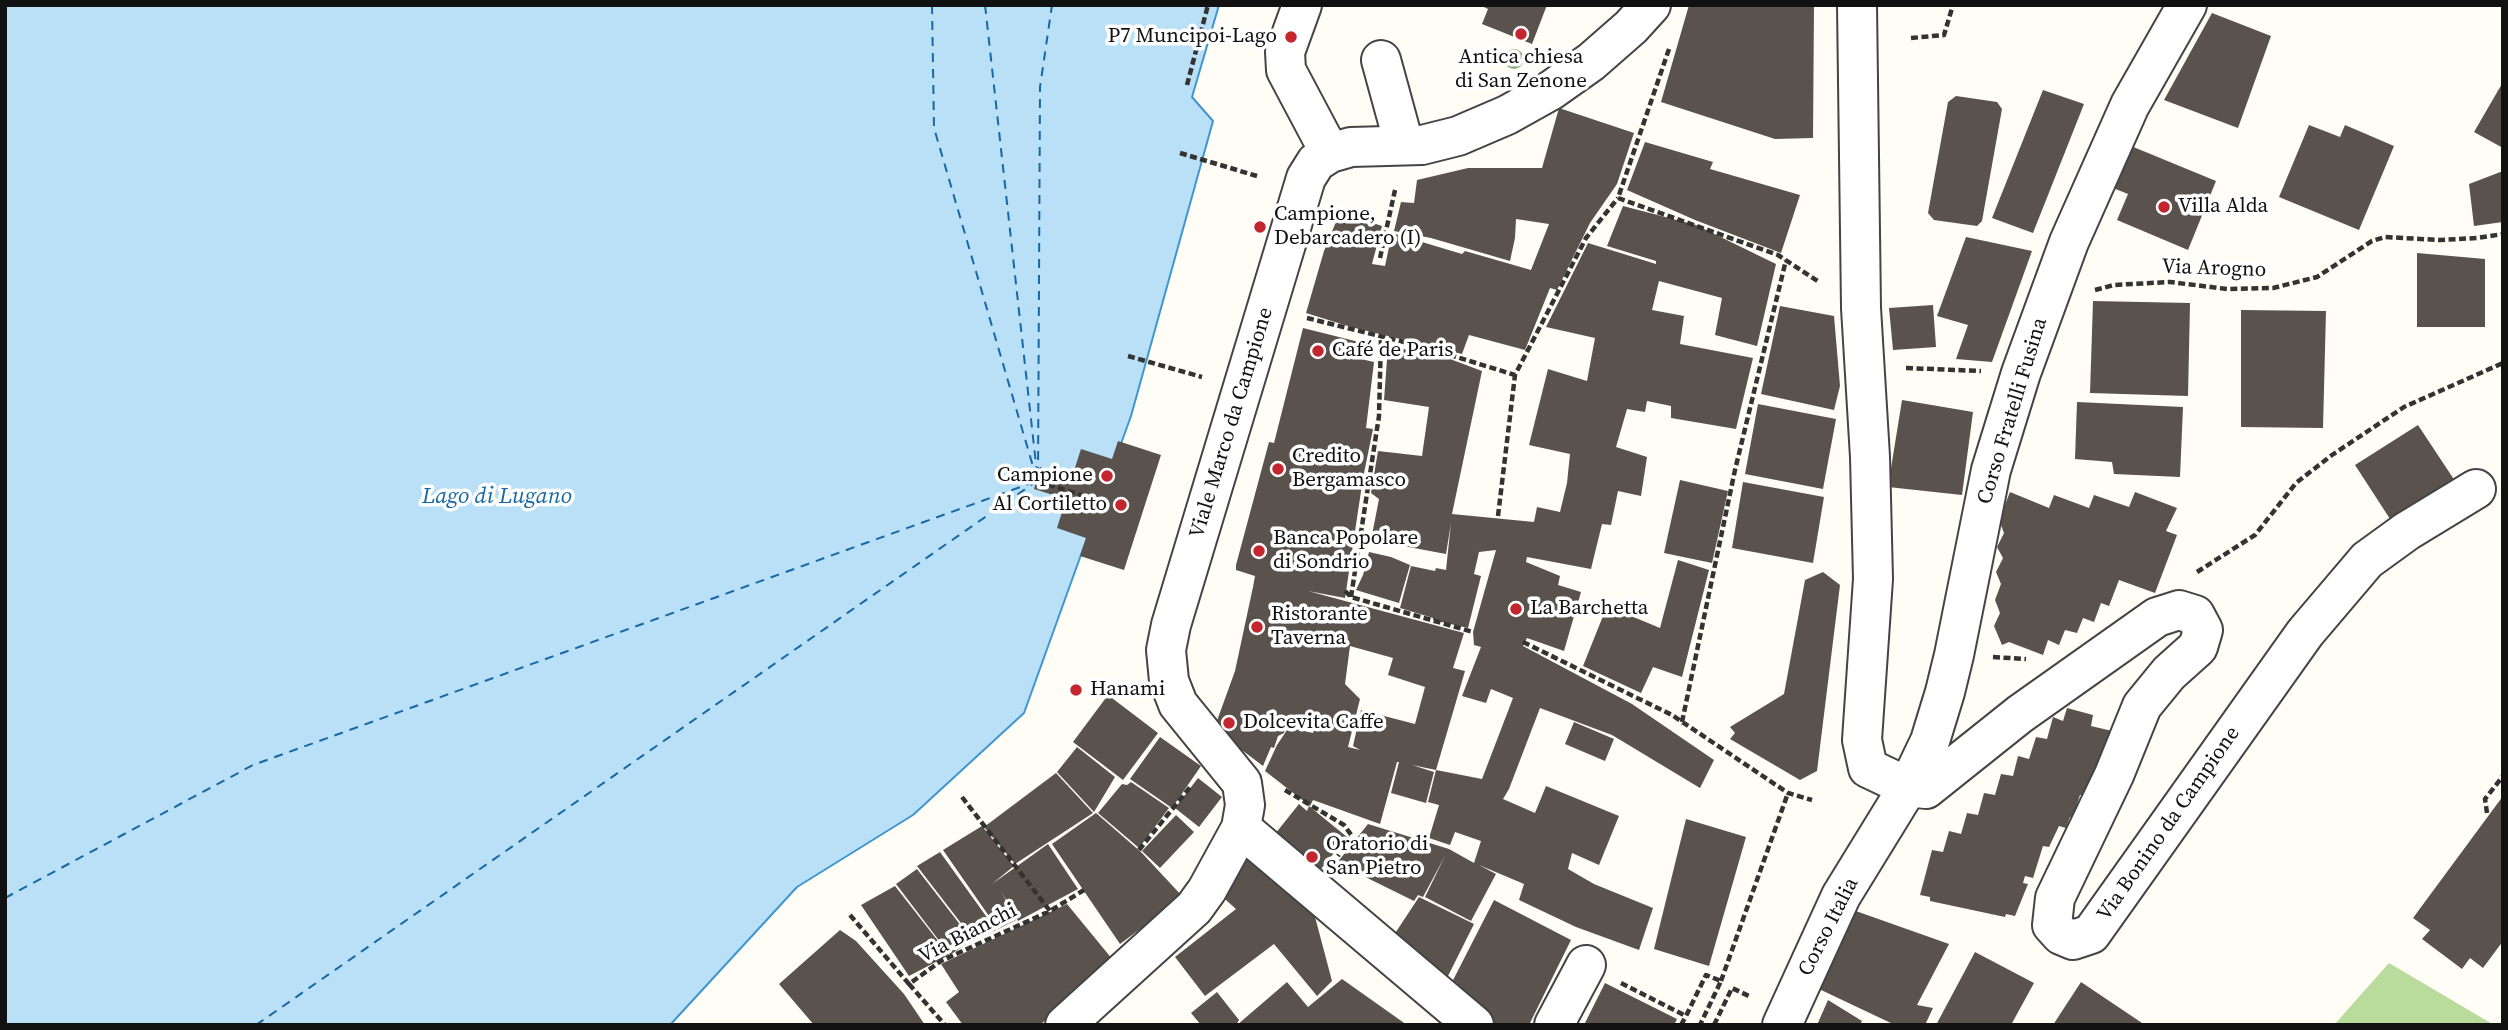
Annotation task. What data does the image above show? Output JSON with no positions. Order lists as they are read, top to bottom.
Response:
{
  "streets": {
    "street": [
      "Corso Fratelli Fusina",
      "Viale Marco da Campione",
      "Via Bonino da Campione",
      "Corso Italia"
    ],
    "path": ["Via Arogno", "Via Bianchi"]
  },
  "crossings": [
    ["Via Arogno", "Corso Fratelli Fusina"],
    ["Corso Fratelli Fusina", "Via Bonino da Campione"],
    ["Corso Fratelli Fusina", "Corso Italia"]
  ],
  "water": ["Lago di Lugano"],
  "places": [
    "Antica chiesa di San Zenone",
    "P7 Muncipoi-Lago",
    "Villa Alda",
    "Campione, Debarcadero (I)",
    "Café de Paris",
    "Credito Bergamasco",
    "Campione",
    "Al Cortiletto",
    "Banca Popolare di Sondrio",
    "La Barchetta",
    "Ristorante Taverna",
    "Hanami",
    "Dolcevita Caffe",
    "Oratorio di San Pietro"
  ]
}
